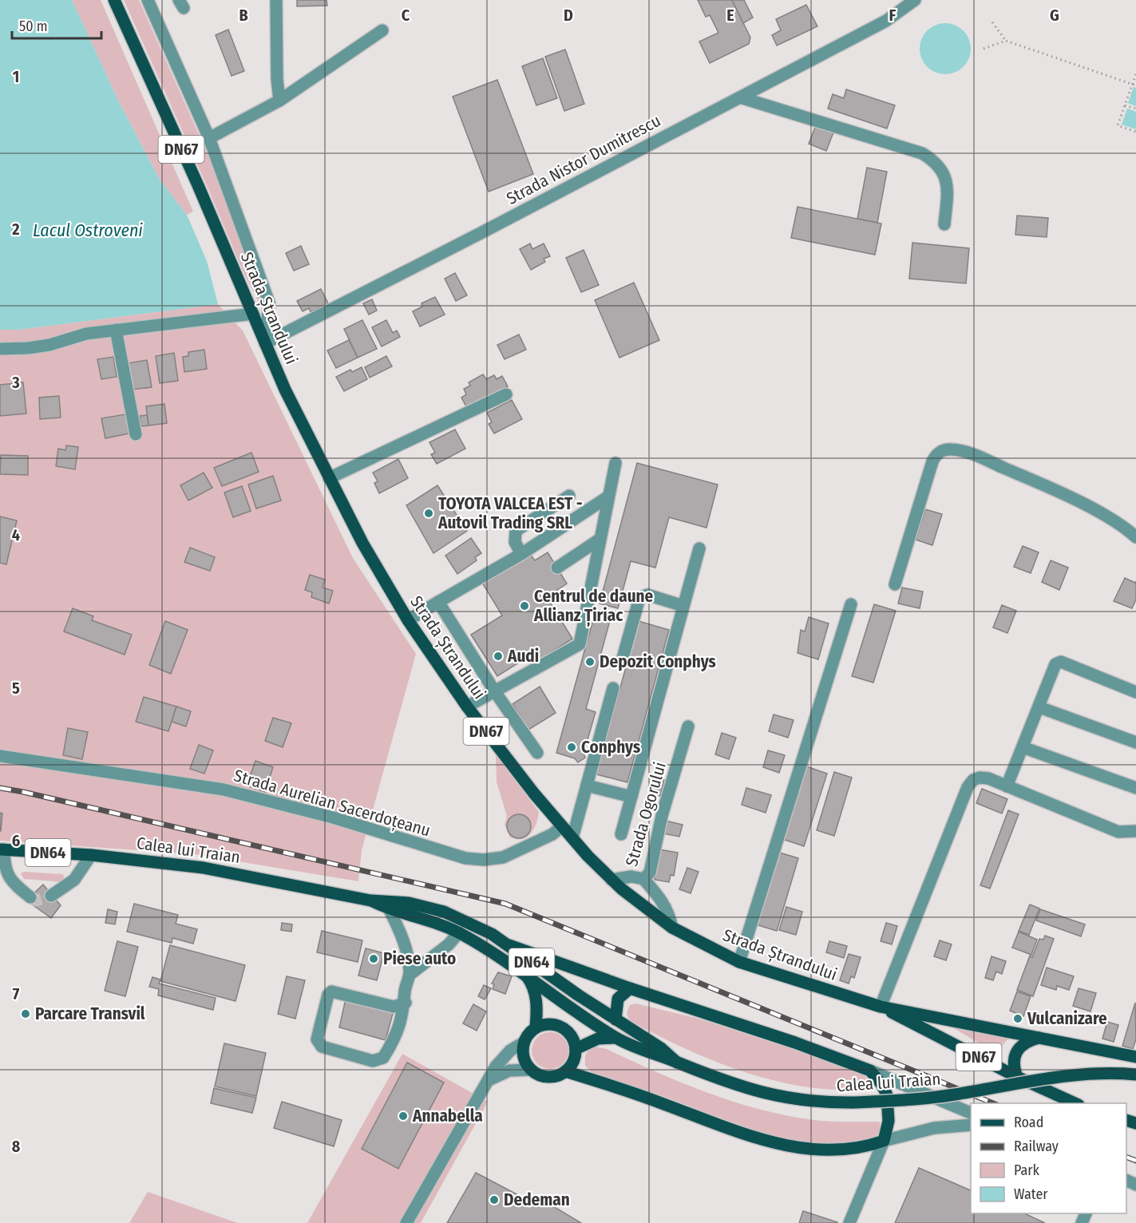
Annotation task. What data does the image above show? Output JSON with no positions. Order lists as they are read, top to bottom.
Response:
{
  "streets": {
    "main road": [
      "DN67",
      "Strada Ștrandului",
      "Calea lui Traian",
      "DN64"
    ],
    "street": ["Strada Nistor Dumitrescu", "Strada Aurelian Sacerdoțeanu", "Strada Ogorului"]
  },
  "crossings": [
    ["DN67", "Strada Ștrandului"],
    ["Strada Nistor Dumitrescu", "Strada Ștrandului"],
    ["Strada Ștrandului", "Strada Aurelian Sacerdoțeanu"],
    ["Strada Ștrandului", "Strada Ogorului"]
  ],
  "water": ["Lacul Ostroveni"],
  "places": [
    "TOYOTA VALCEA EST - Autovil Trading SRL",
    "Centrul de daune Allianz Țiriac",
    "Audi",
    "Depozit Conphys",
    "Conphys",
    "Piese auto",
    "Parcare Transvil",
    "Vulcanizare",
    "Annabella",
    "Dedeman"
  ],
  "legend": [
    "Road",
    "Railway",
    "Park",
    "Water"
  ],
  "scale_bar": "50 m",
  "grid": {
    "columns": [
      "B",
      "C",
      "D",
      "E",
      "F",
      "G"
    ],
    "rows": [
      "1",
      "2",
      "3",
      "4",
      "5",
      "6",
      "7",
      "8"
    ]
  }
}
